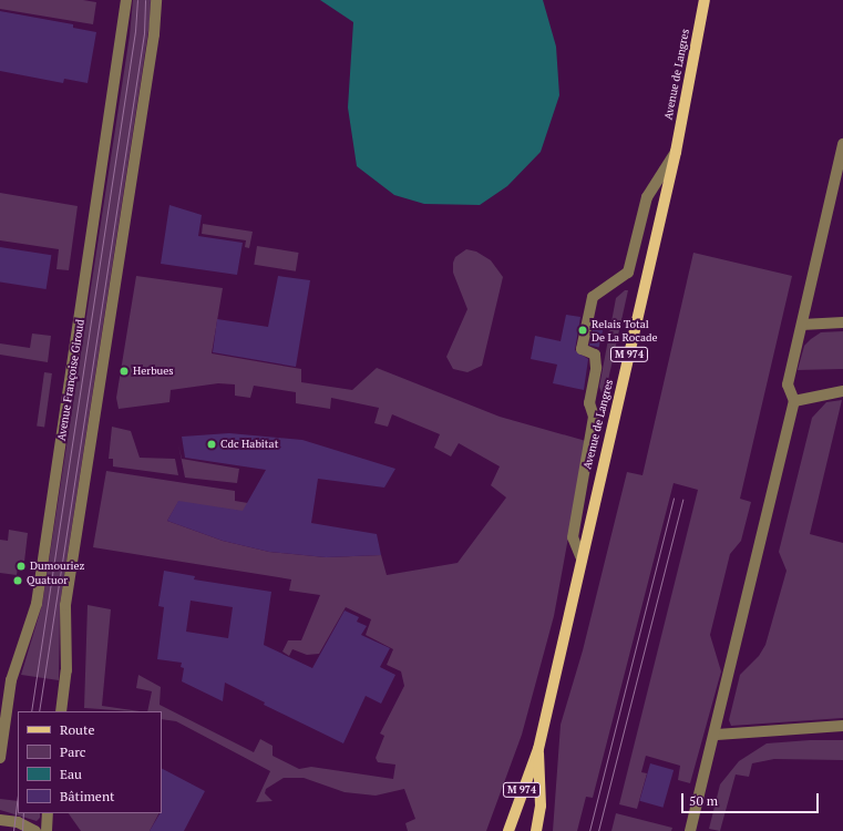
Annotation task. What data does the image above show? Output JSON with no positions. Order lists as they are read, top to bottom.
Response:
{
  "streets": {
    "main road": ["Avenue de Langres", "M 974"],
    "street": ["Avenue Françoise Giroud"]
  },
  "places": [
    "Relais Total De La Rocade",
    "Herbues",
    "Cdc Habitat",
    "Dumouriez",
    "Quatuor"
  ],
  "legend": [
    "Route",
    "Parc",
    "Eau",
    "Bâtiment"
  ],
  "scale_bar": "50 m"
}
